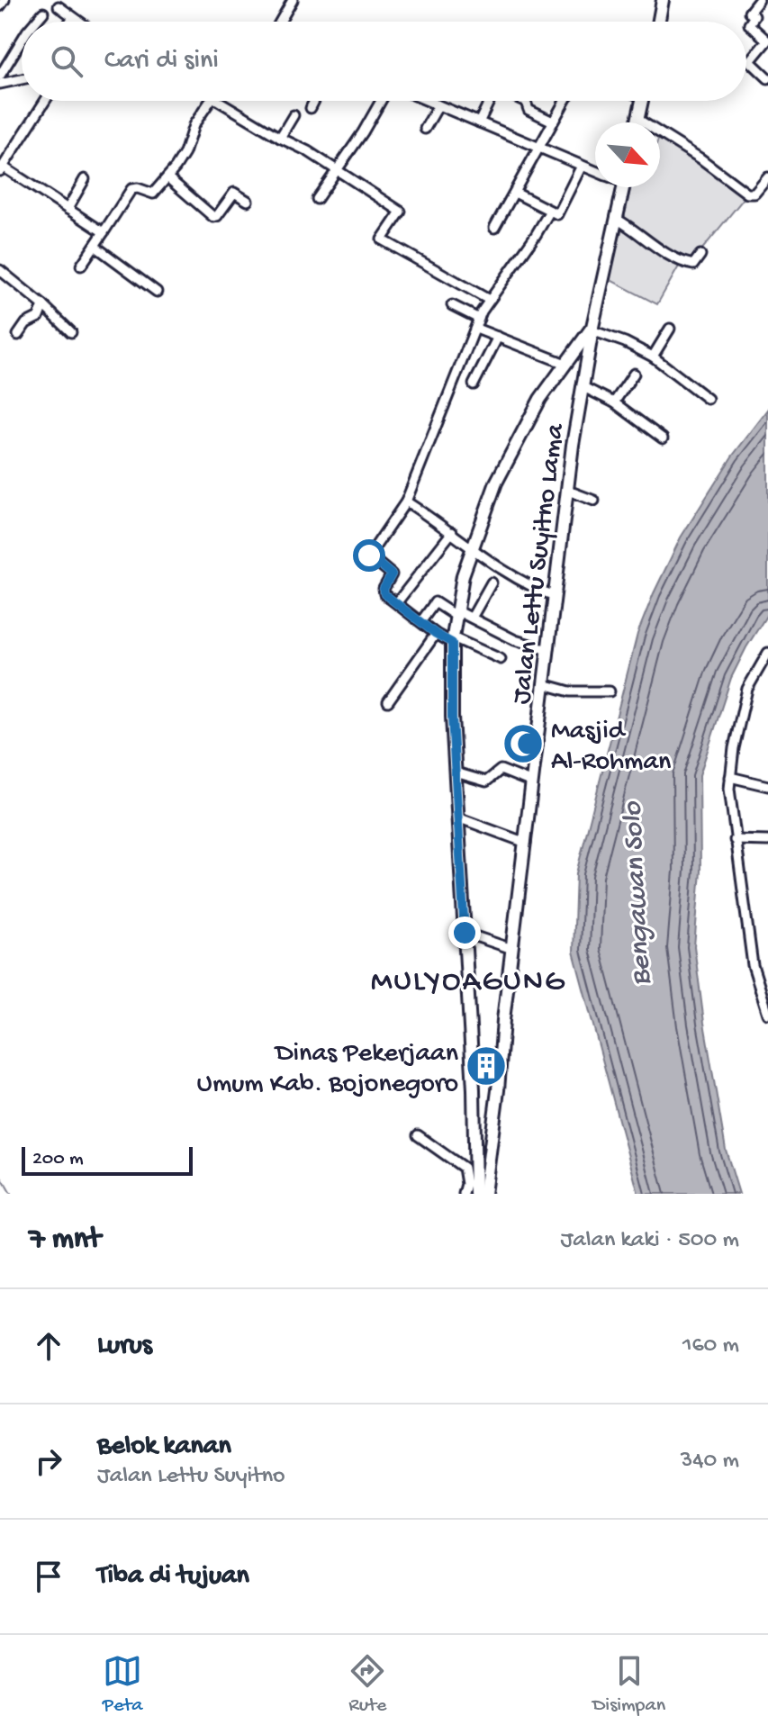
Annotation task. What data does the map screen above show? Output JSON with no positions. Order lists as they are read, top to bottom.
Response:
{
  "streets": {
    "main road": ["Jalan Lettu Suyitno Lama"]
  },
  "districts": ["MULYOAGUNG"],
  "water": ["Bengawan Solo"],
  "places": {
    "mosque": ["Masjid Al-Rohman"],
    "building": ["Dinas Pekerjaan Umum Kab. Bojonegoro"]
  },
  "scale_bar": "200 m",
  "north": "bottom right",
  "page": {
    "search": "Cari di sini",
    "scale": "200 m",
    "heading": ["7 mnt", "Jalan kaki · 500 m"],
    "list": [
      ["Lurus", "160 m"],
      ["Belok kanan", "Jalan Lettu Suyitno", "340 m"],
      "Tiba di tujuan"
    ],
    "nav": ["Peta", "Rute", "Disimpan"]
  }
}
